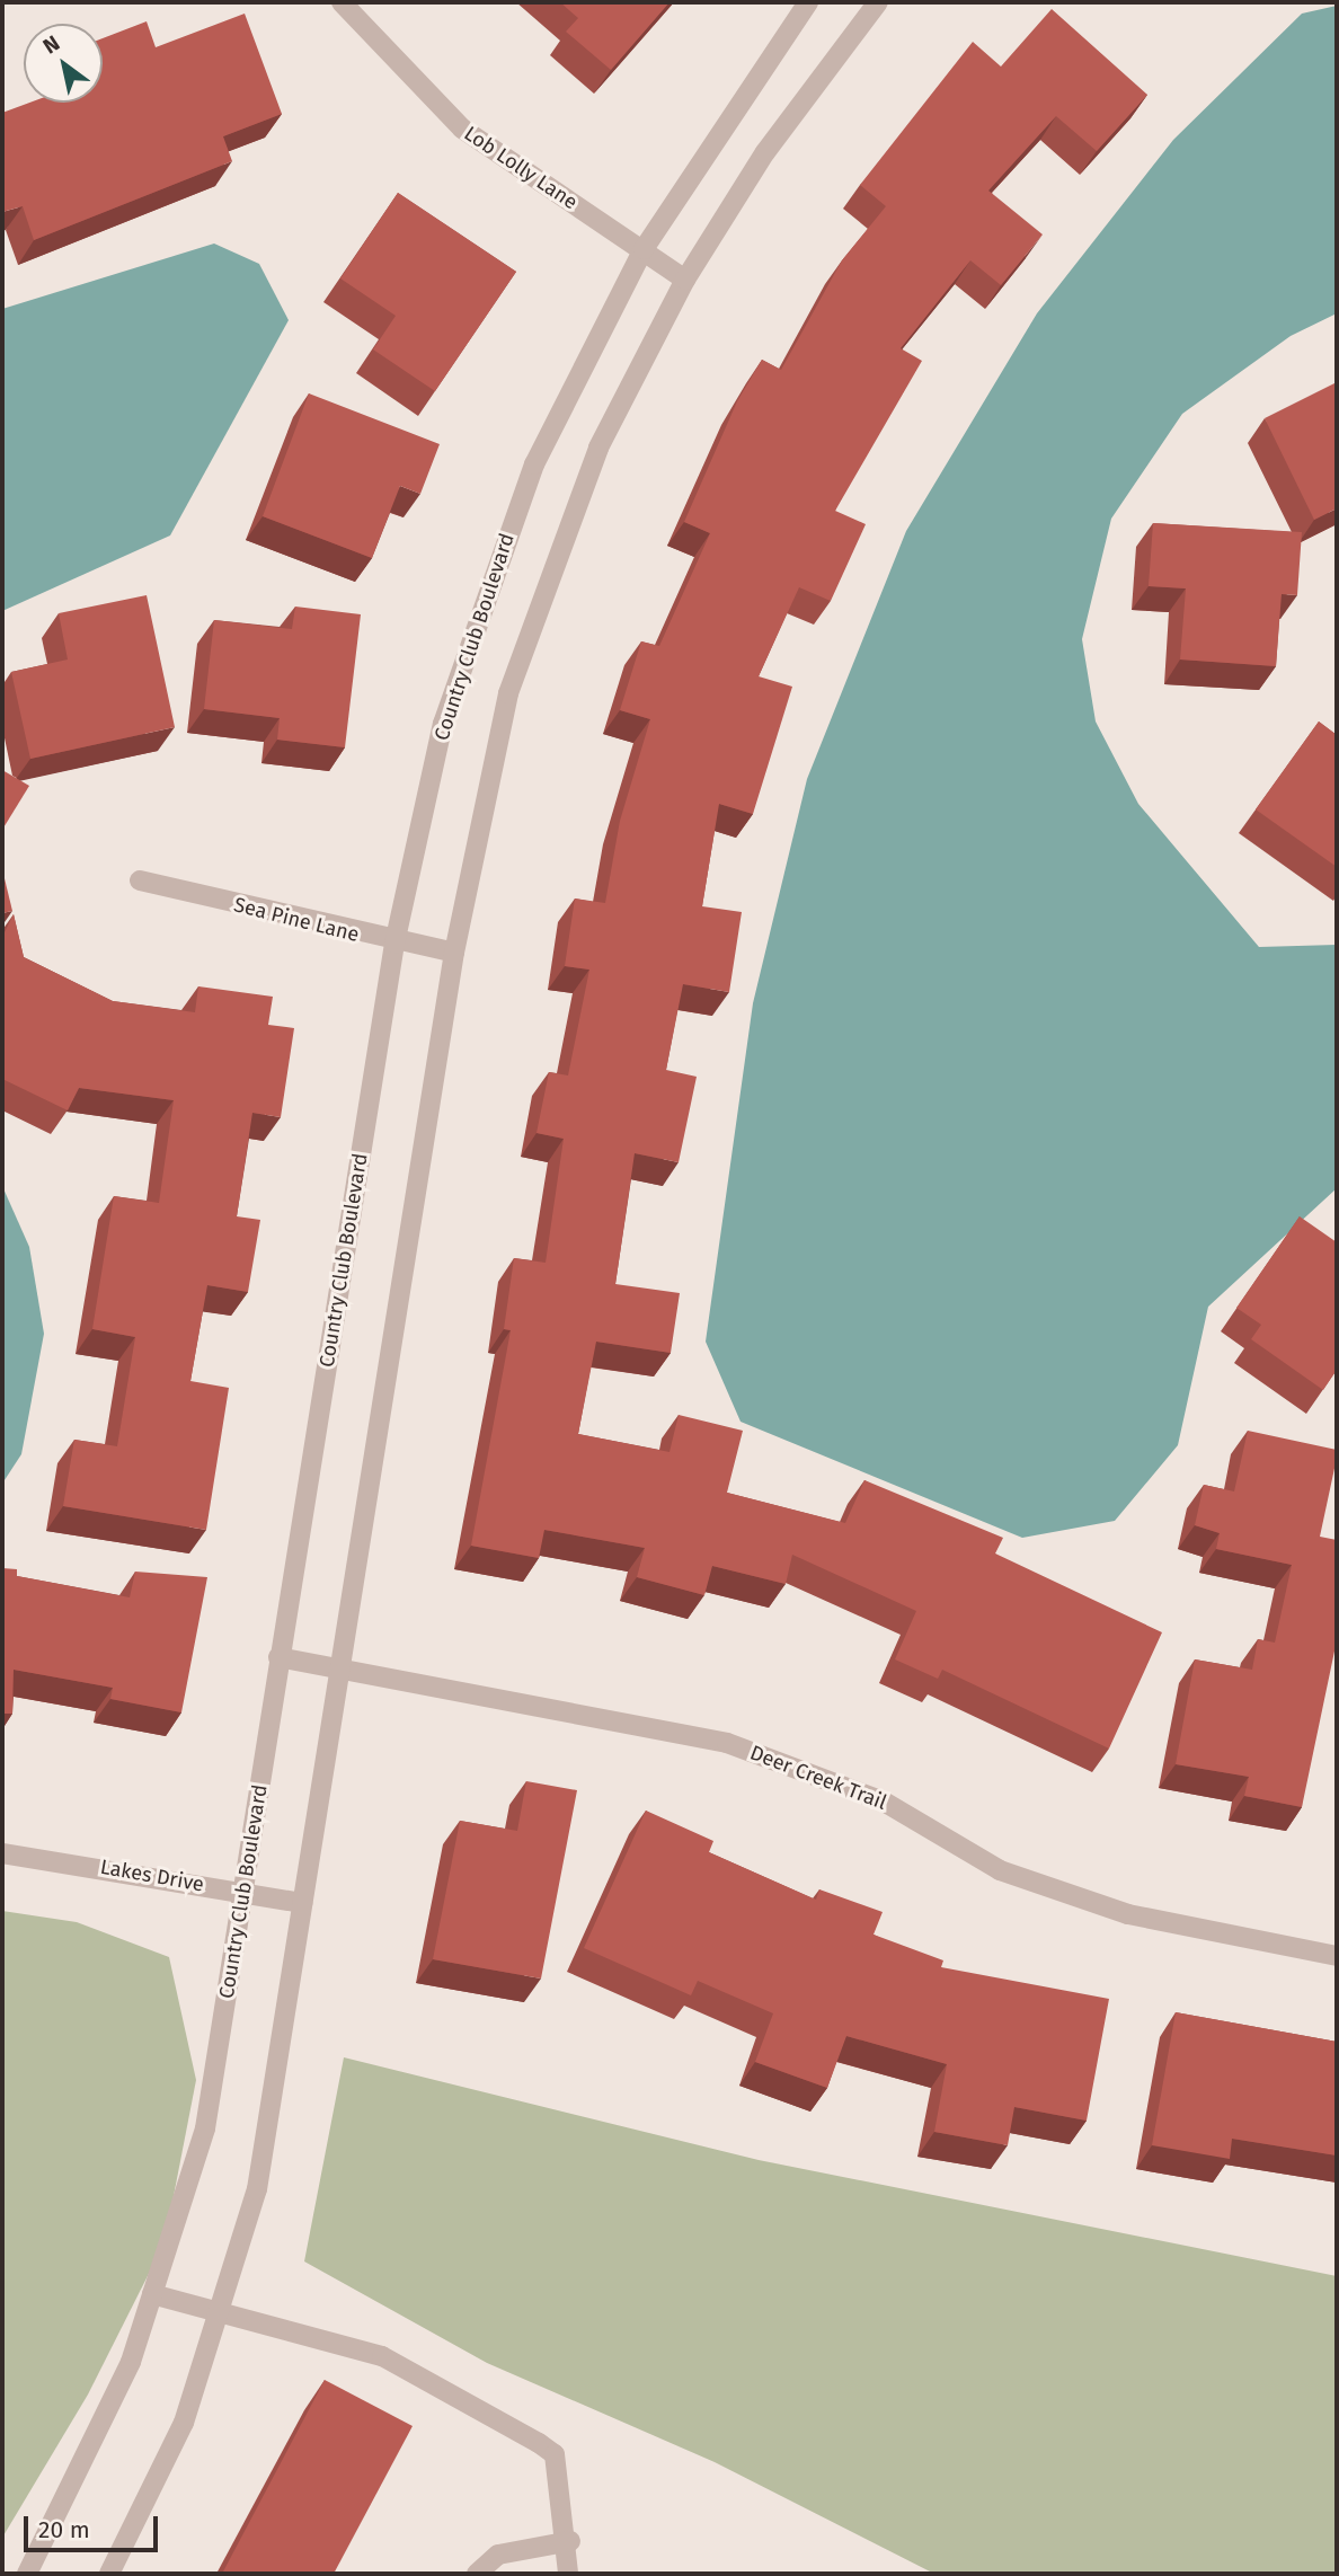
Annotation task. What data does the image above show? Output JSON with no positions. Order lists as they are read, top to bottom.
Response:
{
  "streets": {
    "street": [
      "Lob Lolly Lane",
      "Country Club Boulevard",
      "Sea Pine Lane",
      "Deer Creek Trail",
      "Lakes Drive"
    ]
  },
  "crossings": [
    ["Lob Lolly Lane", "Country Club Boulevard"],
    ["Country Club Boulevard", "Sea Pine Lane"],
    ["Country Club Boulevard", "Deer Creek Trail"],
    ["Country Club Boulevard", "Lakes Drive"]
  ],
  "scale_bar": "20 m",
  "north": "top left"
}
